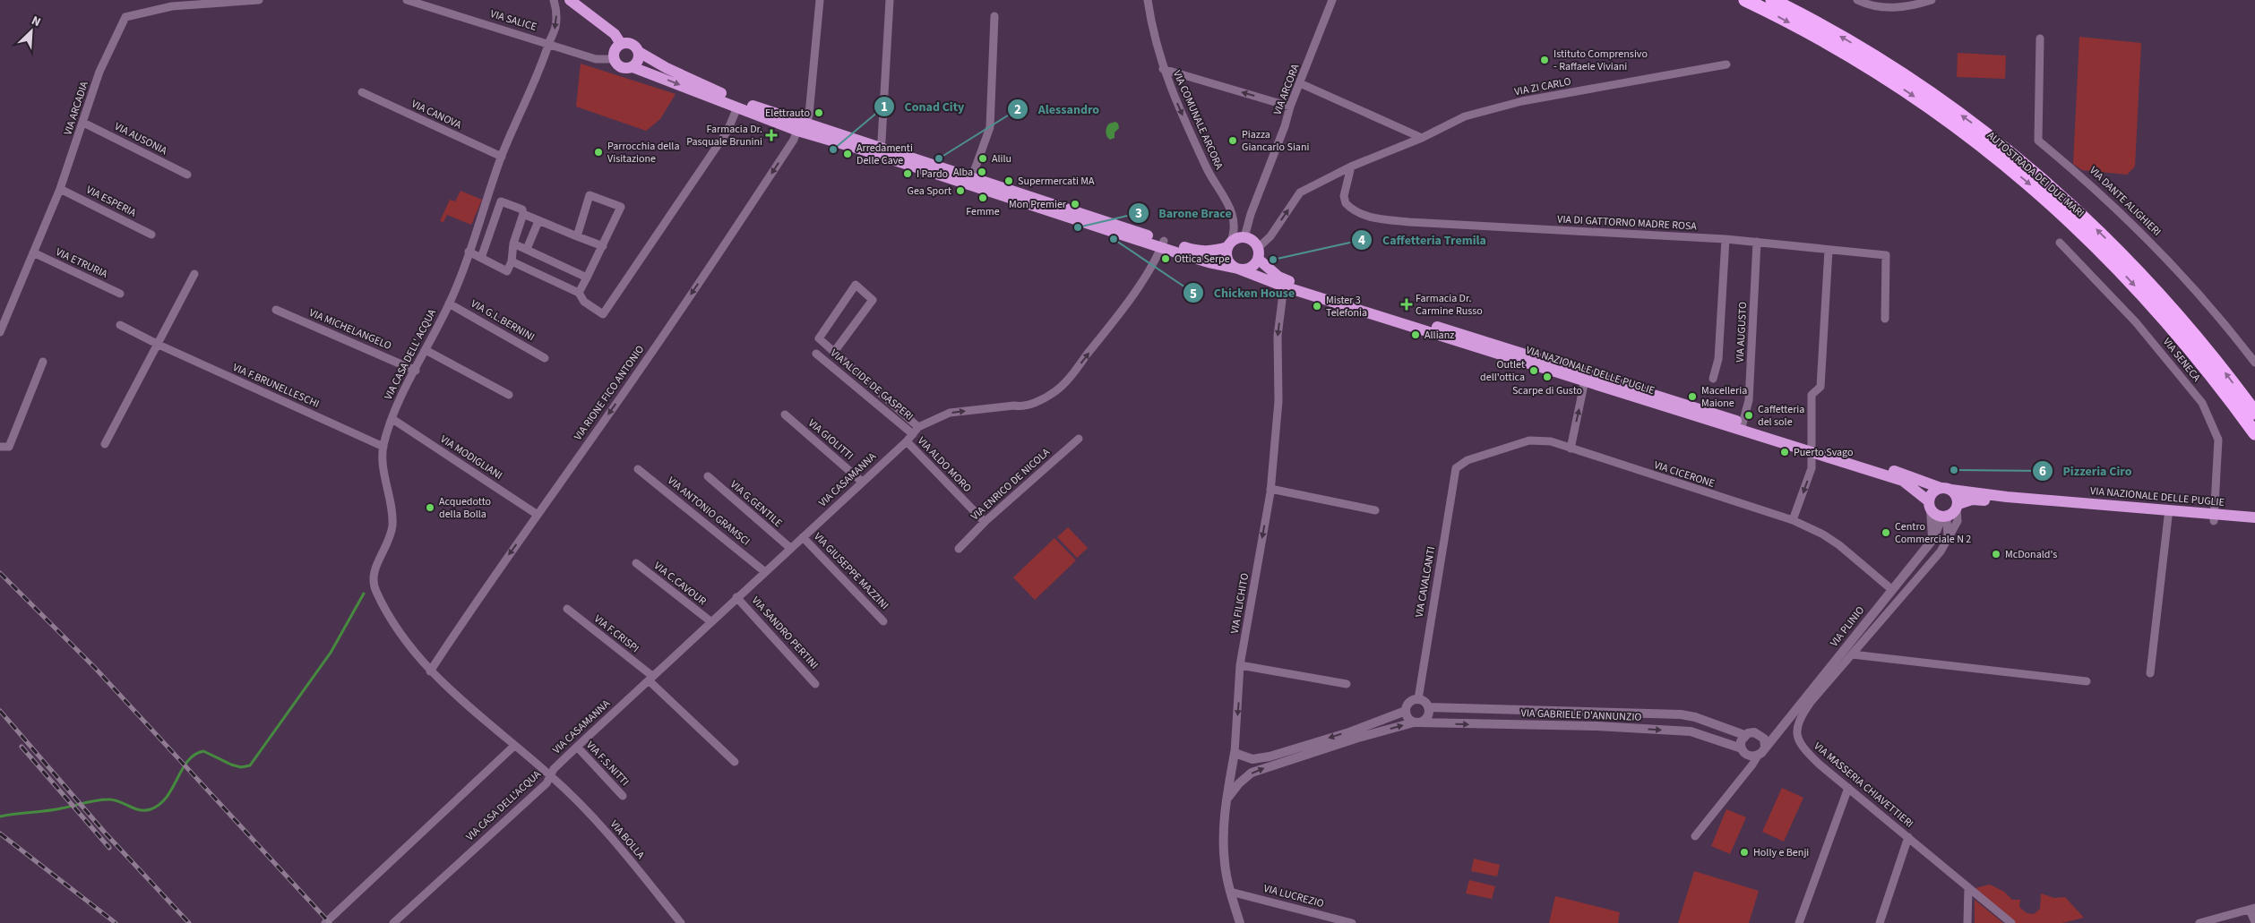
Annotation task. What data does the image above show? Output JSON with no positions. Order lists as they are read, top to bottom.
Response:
{
  "streets": {
    "highway": ["AUTOSTRADA DEI DUE MARI"],
    "main road": ["VIA NAZIONALE DELLE PUGLIE"],
    "street": [
      "VIA SALICE",
      "VIA ZI CARLO",
      "VIA ARCORA",
      "VIA ARCADIA",
      "VIA CANOVA",
      "VIA COMUNALE ARCORA",
      "VIA AUSONIA",
      "VIA ESPERIA",
      "VIA DANTE ALIGHIERI",
      "VIA DI GATTORNO MADRE ROSA",
      "VIA ETRURIA",
      "VIA G.L.BERNINI",
      "VIA MICHELANGELO",
      "VIA AUGUSTO",
      "VIA CASA DELL' ACQUA",
      "VIA SENECA",
      "VIA ALCIDE DE GASPERI",
      "VIA F.BRUNELLESCHI",
      "VIA RIONE FICO ANTONIO",
      "VIA GIOLITTI",
      "VIA MODIGLIANI",
      "VIA ALDO MORO",
      "VIA CICERONE",
      "VIA CASAMANNA",
      "VIA ENRICO DE NICOLA",
      "VIA G.GENTILE",
      "VIA ANTONIO GRAMSCI",
      "VIA GIUSEPPE MAZZINI",
      "VIA CAVALCANTI",
      "VIA C.CAVOUR",
      "VIA FILICHITO",
      "VIA PLINIO",
      "VIA SANDRO PERTINI",
      "VIA F.CRISPI",
      "VIA GABRIELE D'ANNUNZIO",
      "VIA F.S.NITTI",
      "VIA MASSERIA CHIAVETTIERI",
      "VIA CASA DELL'ACQUA",
      "VIA BOLLA",
      "VIA LUCREZIO"
    ]
  },
  "crossings": [
    ["VIA SALICE", "VIA CASA DELL' ACQUA"],
    ["VIA SALICE", "VIA NAZIONALE DELLE PUGLIE"],
    ["VIA ZI CARLO", "VIA ARCORA"],
    ["VIA ZI CARLO", "VIA COMUNALE ARCORA"],
    ["VIA ZI CARLO", "VIA DI GATTORNO MADRE ROSA"],
    ["VIA ZI CARLO", "VIA NAZIONALE DELLE PUGLIE"],
    ["VIA ARCORA", "VIA COMUNALE ARCORA"],
    ["VIA ARCORA", "VIA NAZIONALE DELLE PUGLIE"],
    ["VIA ARCADIA", "VIA AUSONIA"],
    ["VIA ARCADIA", "VIA ESPERIA"],
    ["VIA ARCADIA", "VIA ETRURIA"],
    ["VIA CANOVA", "VIA CASA DELL' ACQUA"],
    ["VIA COMUNALE ARCORA", "VIA NAZIONALE DELLE PUGLIE"],
    ["VIA DI GATTORNO MADRE ROSA", "VIA AUGUSTO"],
    ["VIA G.L.BERNINI", "VIA CASA DELL' ACQUA"],
    ["VIA MICHELANGELO", "VIA CASA DELL' ACQUA"],
    ["VIA AUGUSTO", "VIA NAZIONALE DELLE PUGLIE"],
    ["VIA CASA DELL' ACQUA", "VIA F.BRUNELLESCHI"],
    ["VIA CASA DELL' ACQUA", "VIA RIONE FICO ANTONIO"],
    ["VIA CASA DELL' ACQUA", "VIA MODIGLIANI"],
    ["VIA CASA DELL' ACQUA", "VIA CASA DELL'ACQUA"],
    ["VIA SENECA", "VIA NAZIONALE DELLE PUGLIE"],
    ["VIA NAZIONALE DELLE PUGLIE", "VIA RIONE FICO ANTONIO"],
    ["VIA NAZIONALE DELLE PUGLIE", "VIA CASAMANNA"],
    ["VIA NAZIONALE DELLE PUGLIE", "VIA FILICHITO"],
    ["VIA NAZIONALE DELLE PUGLIE", "VIA PLINIO"],
    ["VIA ALCIDE DE GASPERI", "VIA CASAMANNA"],
    ["VIA RIONE FICO ANTONIO", "VIA MODIGLIANI"],
    ["VIA RIONE FICO ANTONIO", "VIA CASA DELL'ACQUA"],
    ["VIA GIOLITTI", "VIA CASAMANNA"],
    ["VIA ALDO MORO", "VIA CASAMANNA"],
    ["VIA ALDO MORO", "VIA ENRICO DE NICOLA"],
    ["VIA CICERONE", "VIA CAVALCANTI"],
    ["VIA CICERONE", "VIA PLINIO"],
    ["VIA CASAMANNA", "VIA G.GENTILE"],
    ["VIA CASAMANNA", "VIA ANTONIO GRAMSCI"],
    ["VIA CASAMANNA", "VIA GIUSEPPE MAZZINI"],
    ["VIA CASAMANNA", "VIA C.CAVOUR"],
    ["VIA CASAMANNA", "VIA SANDRO PERTINI"],
    ["VIA CASAMANNA", "VIA F.CRISPI"],
    ["VIA CASAMANNA", "VIA F.S.NITTI"],
    ["VIA CASAMANNA", "VIA CASA DELL'ACQUA"],
    ["VIA CASAMANNA", "VIA BOLLA"],
    ["VIA CAVALCANTI", "VIA GABRIELE D'ANNUNZIO"],
    ["VIA FILICHITO", "VIA GABRIELE D'ANNUNZIO"],
    ["VIA FILICHITO", "VIA LUCREZIO"],
    ["VIA PLINIO", "VIA GABRIELE D'ANNUNZIO"],
    ["VIA CASA DELL'ACQUA", "VIA BOLLA"]
  ],
  "one_way": [
    "VIA COMUNALE ARCORA",
    "VIA RIONE FICO ANTONIO",
    "VIA CASAMANNA",
    "VIA FILICHITO"
  ],
  "places": {
    "other": [
      "Istituto Comprensivo - Raffaele Viviani",
      "Elettrauto",
      "Piazza Giancarlo Siani",
      "Conad City",
      "Parrocchia della Visitazione",
      "Arredamenti Delle Cave",
      "Alessandro",
      "Alilu",
      "Alba",
      "I Pardo",
      "Supermercati MA",
      "Gea Sport",
      "Femme",
      "Mon Premier",
      "Barone Brace",
      "Chicken House",
      "Ottica Serpe",
      "Caffetteria Tremila",
      "Mister 3 Telefonia",
      "Allianz",
      "Outlet dell'ottica",
      "Scarpe di Gusto",
      "Macelleria Maione",
      "Caffetteria del sole",
      "Puerto Svago",
      "Pizzeria Ciro",
      "Acquedotto della Bolla",
      "Centro Commerciale N 2",
      "McDonald's",
      "Holly e Benji"
    ],
    "health": ["Farmacia Dr. Pasquale Brunini", "Farmacia Dr. Carmine Russo"]
  },
  "north": "top right"
}
